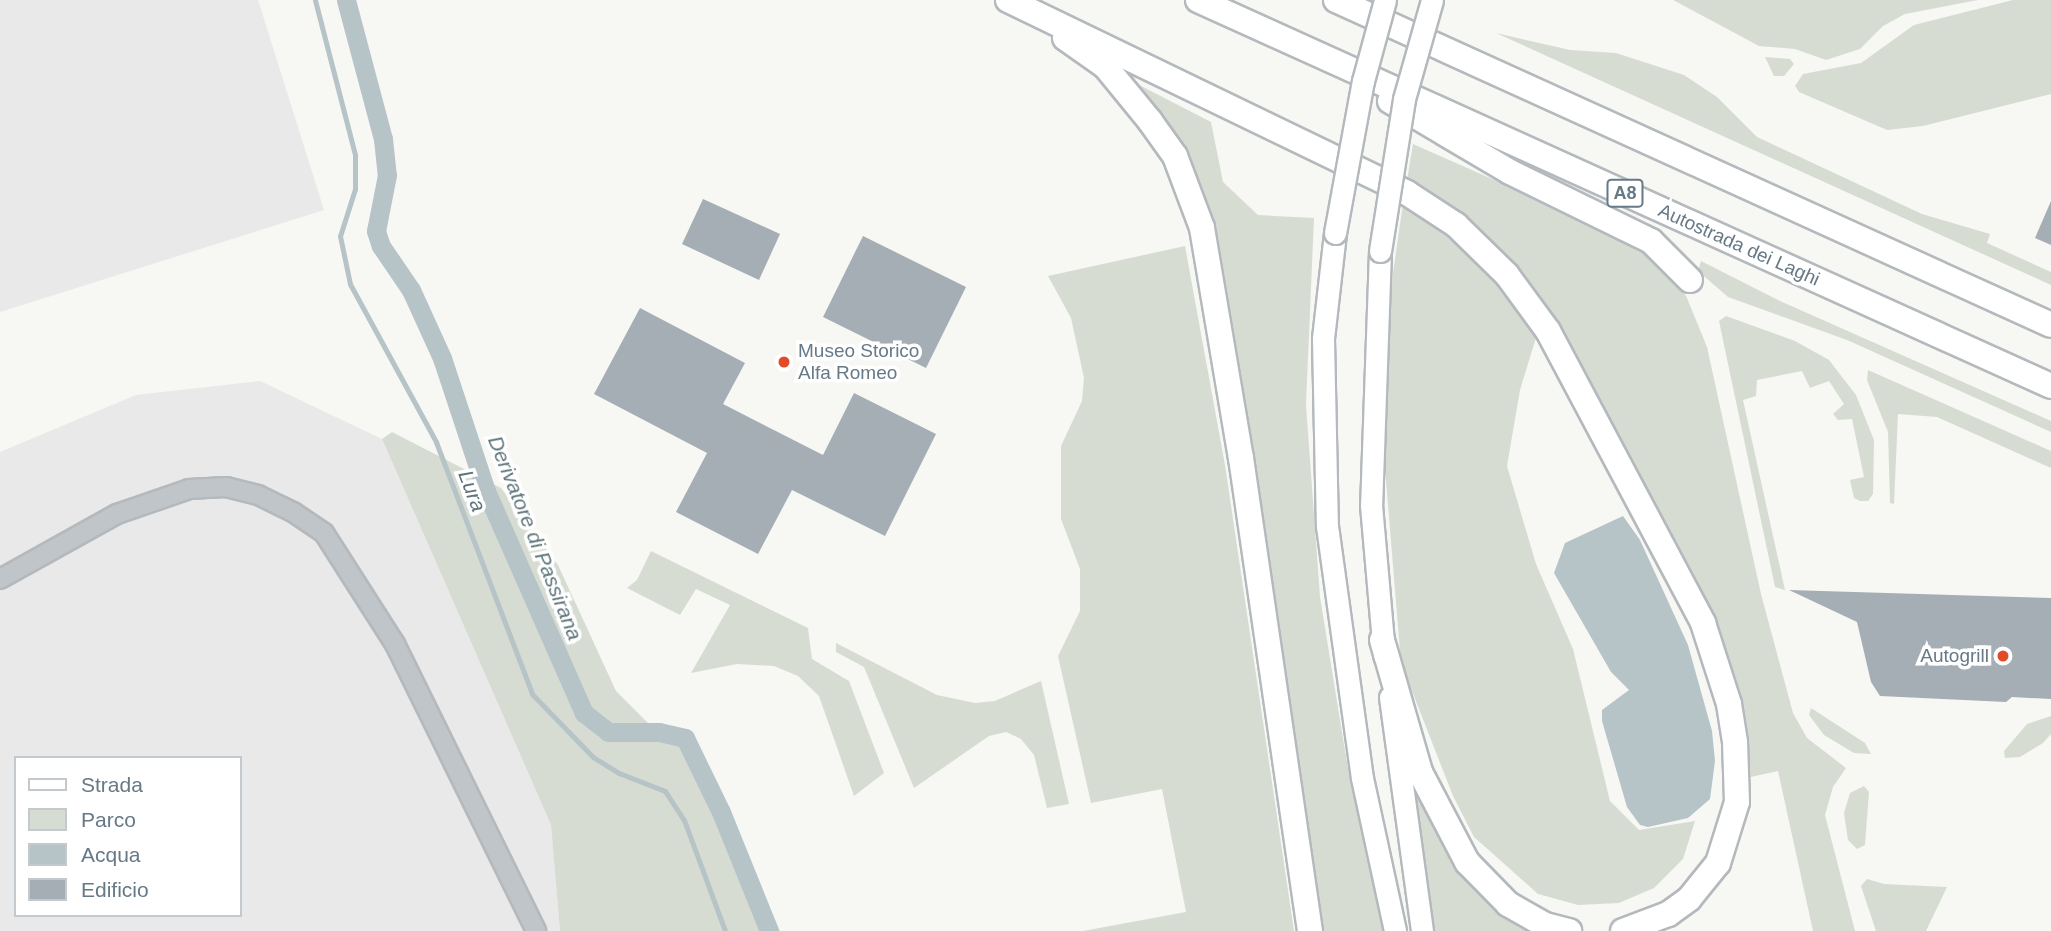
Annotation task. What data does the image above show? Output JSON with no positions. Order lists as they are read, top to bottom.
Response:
{
  "streets": {
    "highway": ["A8", "Autostrada dei Laghi"]
  },
  "water": ["Lura", "Derivatore di Passirana"],
  "places": ["Museo Storico Alfa Romeo", "Autogrill"],
  "legend": [
    "Strada",
    "Parco",
    "Acqua",
    "Edificio"
  ]
}
